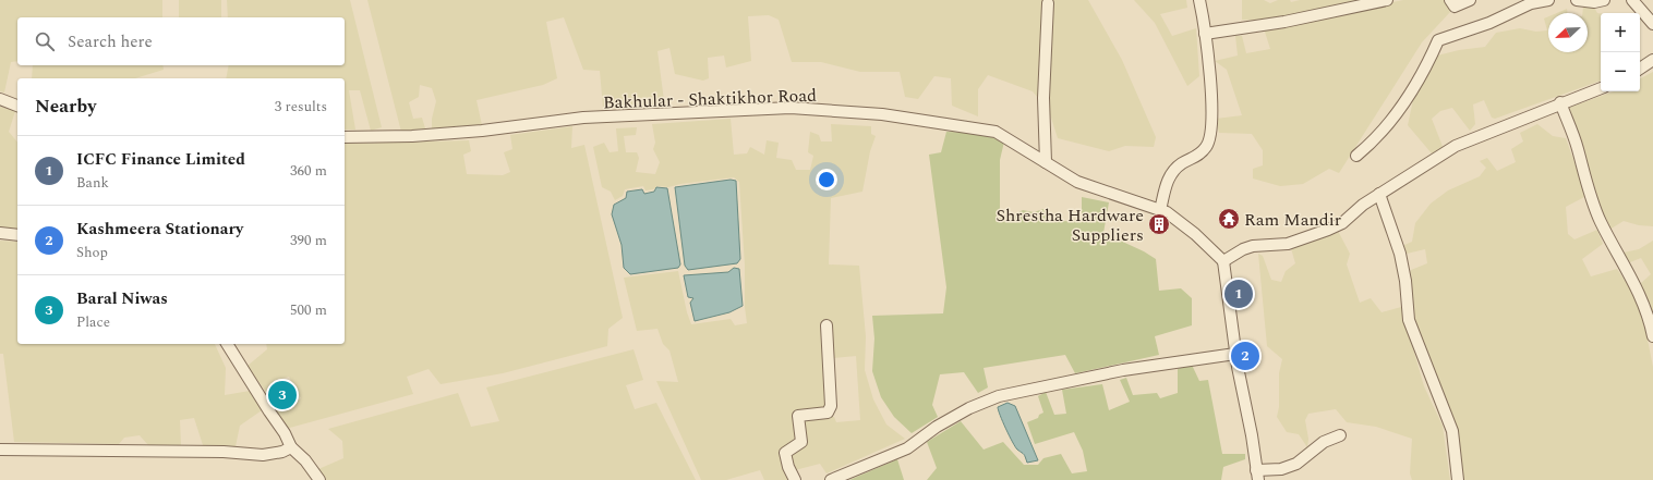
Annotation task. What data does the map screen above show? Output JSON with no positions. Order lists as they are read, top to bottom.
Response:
{
  "streets": {
    "street": ["Bakhular - Shaktikhor Road"]
  },
  "places": {
    "temple": ["Ram Mandir"],
    "building": ["Shrestha Hardware Suppliers"]
  },
  "north": "bottom left",
  "page": {
    "map_buttons": ["+", "−"],
    "search": "Search here",
    "heading": ["Nearby", "3 results"],
    "list": [
      {
        "mark": "1",
        "name": "ICFC Finance Limited",
        "note": "Bank",
        "value": "360 m"
      },
      {
        "mark": "2",
        "name": "Kashmeera Stationary",
        "note": "Shop",
        "value": "390 m"
      },
      {
        "mark": "3",
        "name": "Baral Niwas",
        "note": "Place",
        "value": "500 m"
      }
    ],
    "pins": ["1", "2", "3"]
  }
}
